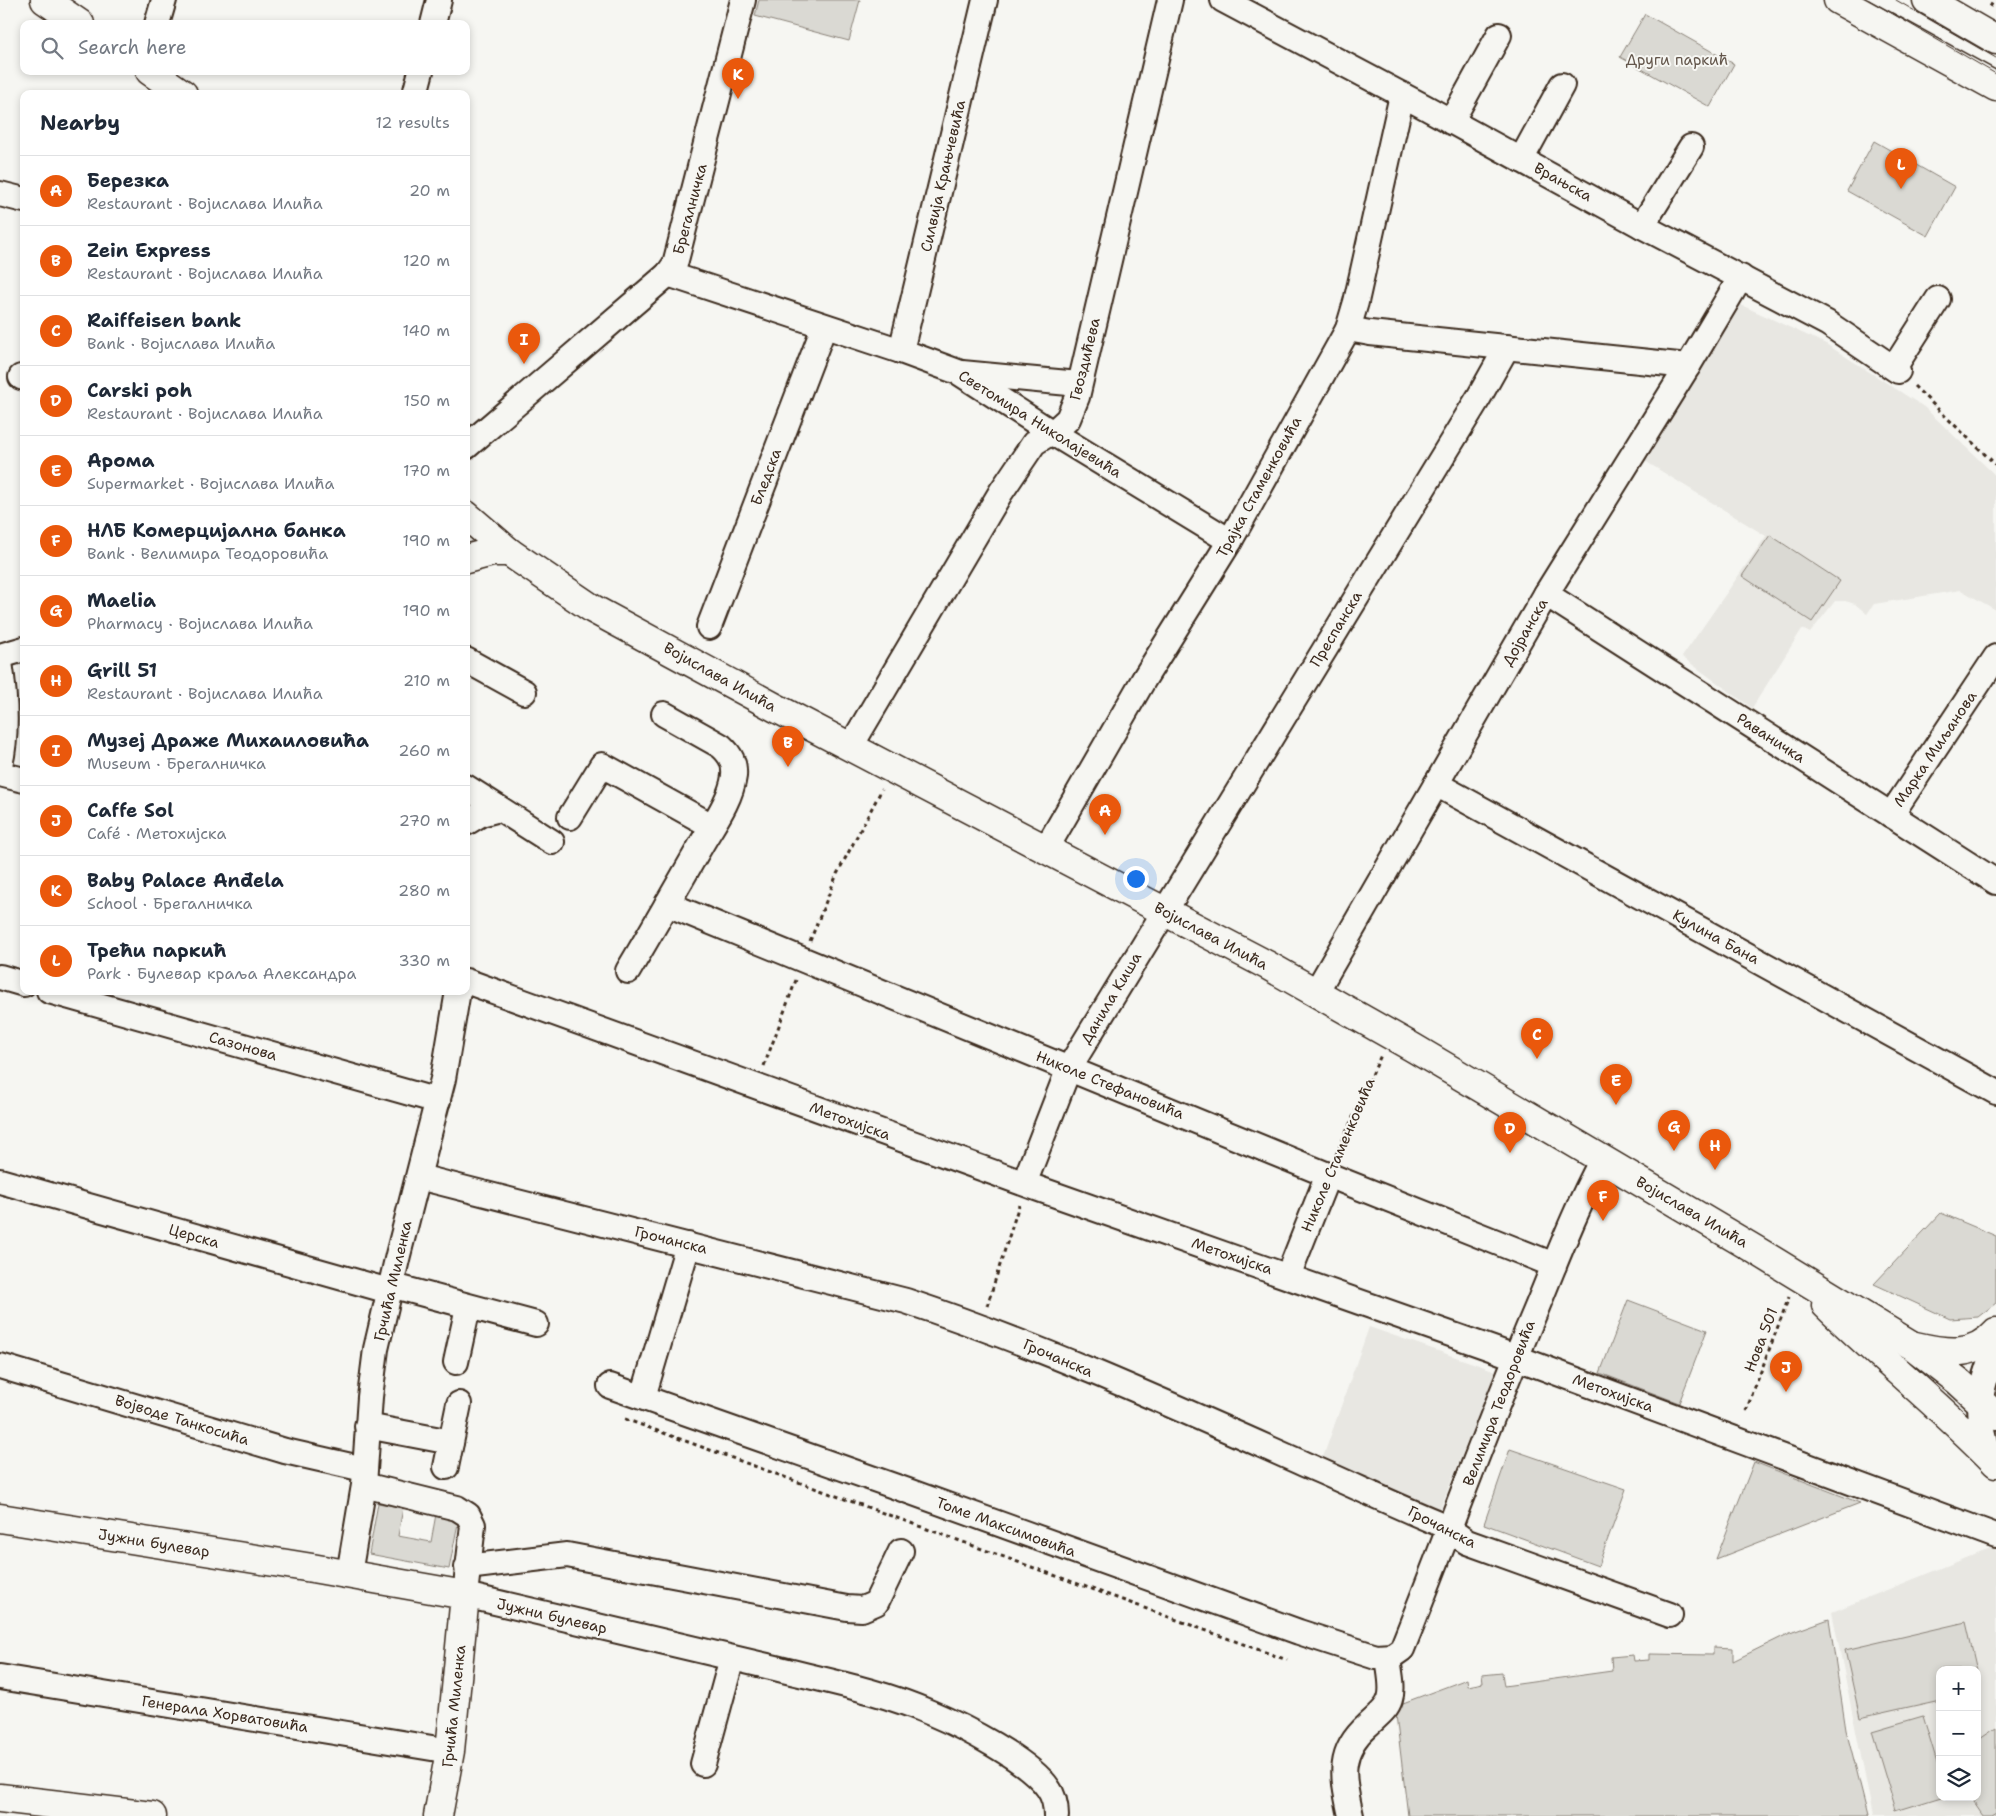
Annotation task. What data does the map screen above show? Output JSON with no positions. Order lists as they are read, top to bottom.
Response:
{
  "streets": {
    "main road": ["Војислава Илића", "Грчића Миленка", "Јужни булевар"],
    "street": [
      "Силвија Крањчевића",
      "Врањска",
      "Брегалничка",
      "Гвоздићева",
      "Светомира Николајевића",
      "Бледска",
      "Трајка Стаменковића",
      "Преспанска",
      "Дојранска",
      "Раваничка",
      "Марка Миљанова",
      "Кулина Бана",
      "Данила Киша",
      "Сазонова",
      "Николе Стефановића",
      "Метохијска",
      "Николе Стаменковића",
      "Церска",
      "Грочанска",
      "Велимира Теодоровића",
      "Војводе Танкосића",
      "Томе Максимовића",
      "Генерала Хорватовића"
    ],
    "path": ["Нова 501"]
  },
  "crossings": [
    ["Силвија Крањчевића", "Светомира Николајевића"],
    ["Врањска", "Трајка Стаменковића"],
    ["Врањска", "Дојранска"],
    ["Брегалничка", "Светомира Николајевића"],
    ["Гвоздићева", "Светомира Николајевића"],
    ["Гвоздићева", "Војислава Илића"],
    ["Светомира Николајевића", "Бледска"],
    ["Светомира Николајевића", "Трајка Стаменковића"],
    ["Трајка Стаменковића", "Војислава Илића"],
    ["Преспанска", "Војислава Илића"],
    ["Преспанска", "Данила Киша"],
    ["Дојранска", "Војислава Илића"],
    ["Дојранска", "Раваничка"],
    ["Дојранска", "Кулина Бана"],
    ["Војислава Илића", "Данила Киша"],
    ["Војислава Илића", "Николе Стаменковића"],
    ["Војислава Илића", "Нова 501"],
    ["Војислава Илића", "Велимира Теодоровића"],
    ["Раваничка", "Марка Миљанова"],
    ["Данила Киша", "Николе Стефановића"],
    ["Данила Киша", "Метохијска"],
    ["Сазонова", "Грчића Миленка"],
    ["Николе Стефановића", "Николе Стаменковића"],
    ["Николе Стефановића", "Велимира Теодоровића"],
    ["Метохијска", "Николе Стаменковића"],
    ["Метохијска", "Велимира Теодоровића"],
    ["Церска", "Грчића Миленка"],
    ["Грочанска", "Грчића Миленка"],
    ["Грочанска", "Велимира Теодоровића"],
    ["Грчића Миленка", "Војводе Танкосића"],
    ["Грчића Миленка", "Јужни булевар"],
    ["Грчића Миленка", "Генерала Хорватовића"],
    ["Велимира Теодоровића", "Томе Максимовића"],
    ["Војводе Танкосића", "Јужни булевар"]
  ],
  "parks": ["Други паркић"],
  "page": {
    "search": "Search here",
    "pins": [
      "K",
      "L",
      "I",
      "B",
      "A",
      "C",
      "E",
      "G",
      "D",
      "H",
      "F",
      "J"
    ],
    "heading": ["Nearby", "12 results"],
    "list": [
      {
        "mark": "A",
        "name": "Березка",
        "note": "Restaurant · Војислава Илића",
        "value": "20 m"
      },
      {
        "mark": "B",
        "name": "Zein Express",
        "note": "Restaurant · Војислава Илића",
        "value": "120 m"
      },
      {
        "mark": "C",
        "name": "Raiffeisen bank",
        "note": "Bank · Војислава Илића",
        "value": "140 m"
      },
      {
        "mark": "D",
        "name": "Carski poh",
        "note": "Restaurant · Војислава Илића",
        "value": "150 m"
      },
      {
        "mark": "E",
        "name": "Арома",
        "note": "Supermarket · Војислава Илића",
        "value": "170 m"
      },
      {
        "mark": "F",
        "name": "НЛБ Комерцијална банка",
        "note": "Bank · Велимира Теодоровића",
        "value": "190 m"
      },
      {
        "mark": "G",
        "name": "Maelia",
        "note": "Pharmacy · Војислава Илића",
        "value": "190 m"
      },
      {
        "mark": "H",
        "name": "Grill 51",
        "note": "Restaurant · Војислава Илића",
        "value": "210 m"
      },
      {
        "mark": "I",
        "name": "Музеј Драже Михаиловића",
        "note": "Museum · Брегалничка",
        "value": "260 m"
      },
      {
        "mark": "J",
        "name": "Caffe Sol",
        "note": "Café · Метохијска",
        "value": "270 m"
      },
      {
        "mark": "K",
        "name": "Baby Palace Anđela",
        "note": "School · Брегалничка",
        "value": "280 m"
      },
      {
        "mark": "L",
        "name": "Трећи паркић",
        "note": "Park · Булевар краља Александра",
        "value": "330 m"
      }
    ],
    "map_buttons": ["+", "−"]
  }
}
